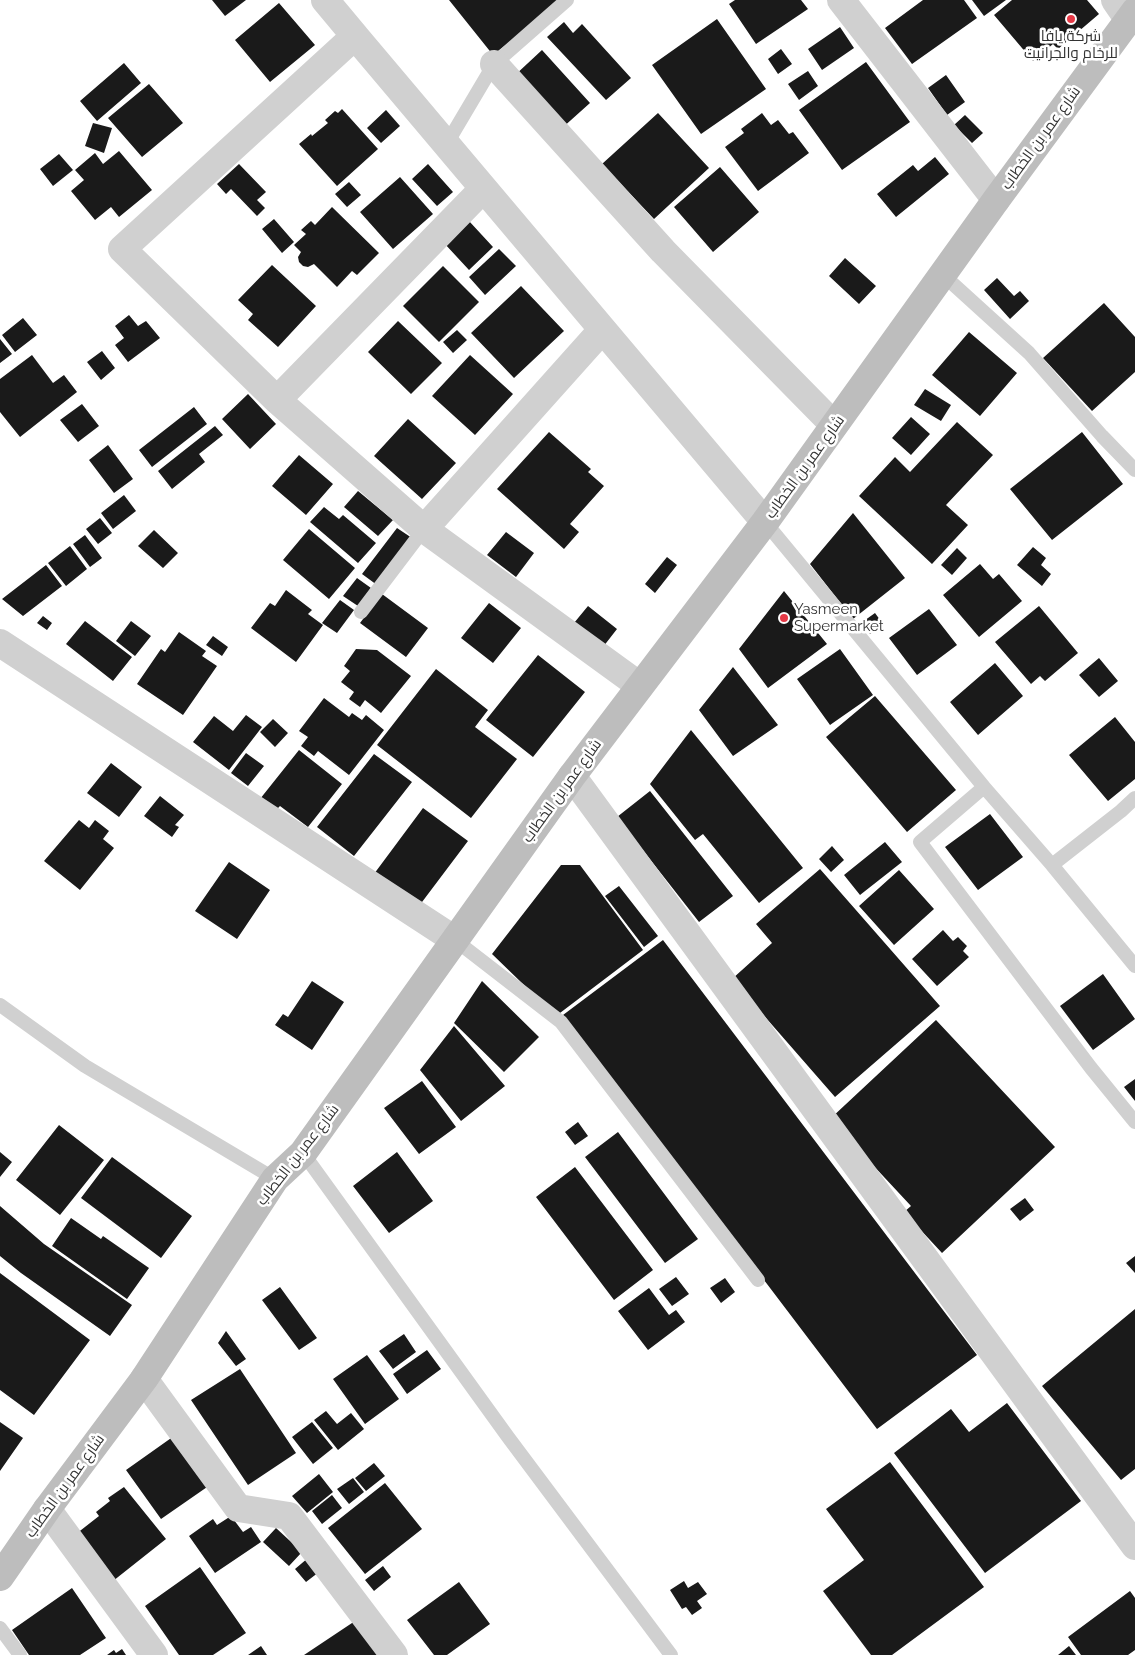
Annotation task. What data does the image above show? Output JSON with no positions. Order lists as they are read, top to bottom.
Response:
{
  "streets": {
    "main road": ["شارع عمر بن الخطاب"]
  },
  "places": ["شركة يافا للرخام والجرانيت", "Yasmeen Supermarket"]
}
